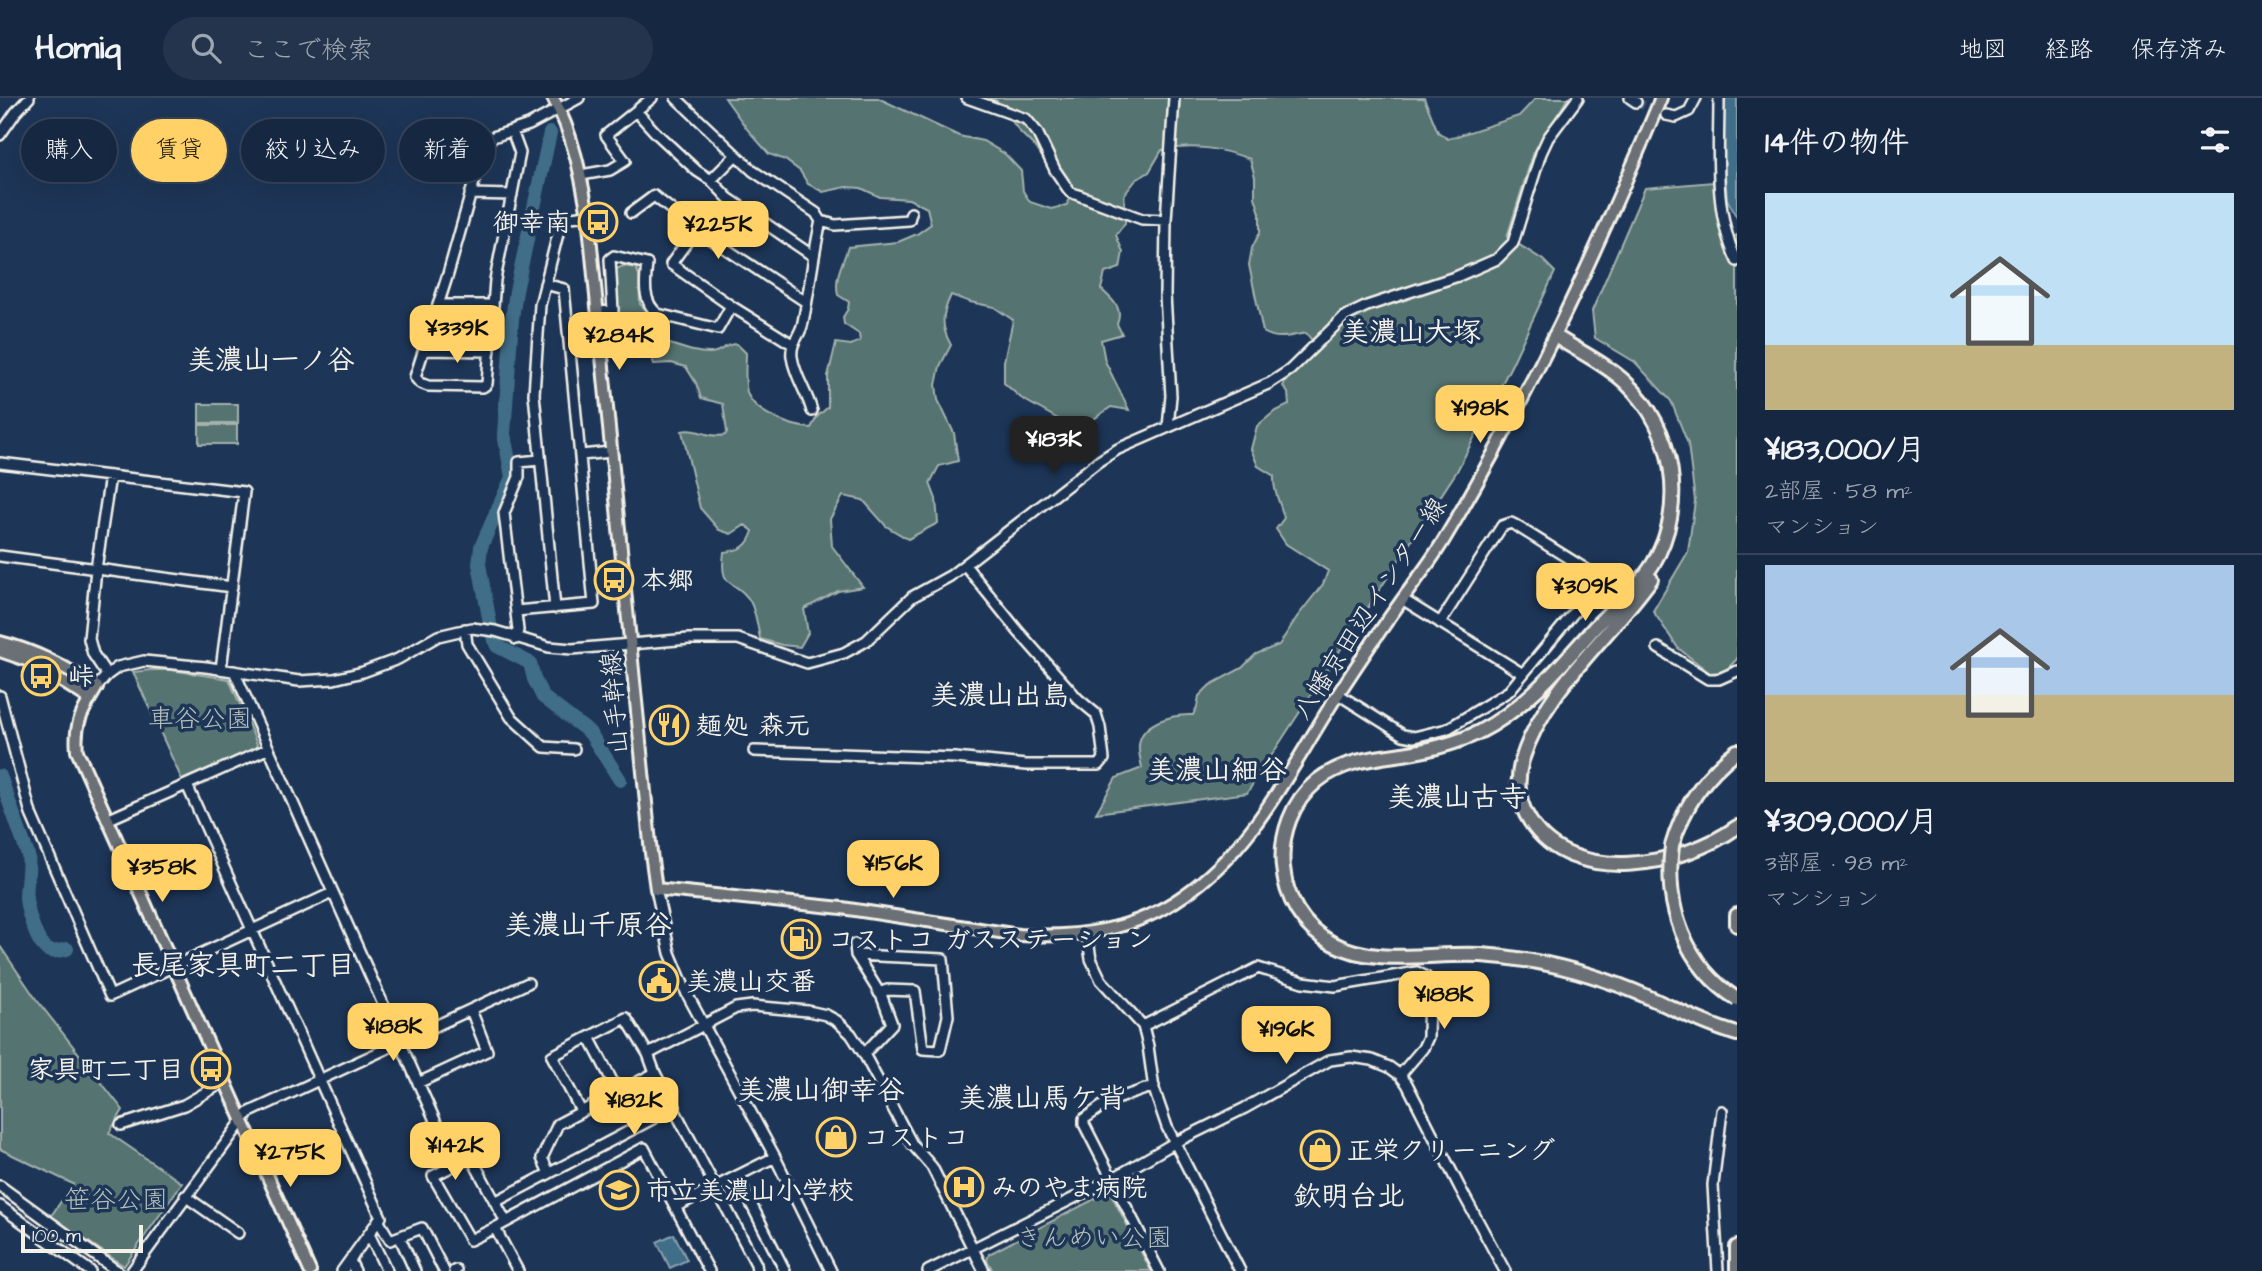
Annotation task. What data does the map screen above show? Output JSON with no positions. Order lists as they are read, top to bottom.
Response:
{
  "streets": {
    "main road": ["八幡京田辺インター線", "山手幹線"]
  },
  "crossings": [
    ["八幡京田辺インター線", "山手幹線"]
  ],
  "districts": [
    "美濃山大塚",
    "美濃山一ノ谷",
    "美濃山出島",
    "美濃山細谷",
    "美濃山古寺",
    "美濃山千原谷",
    "長尾家具町二丁目",
    "美濃山御幸谷",
    "美濃山馬ケ背",
    "欽明台北"
  ],
  "parks": ["車谷公園", "笹谷公園", "きんめい公園"],
  "places": {
    "bus stop": [
      "御幸南",
      "本郷",
      "峠",
      "家具町二丁目"
    ],
    "restaurant": ["麺処 森元"],
    "fuel station": ["コストコ ガスステーション"],
    "public building": ["美濃山交番"],
    "shop": ["コストコ", "正栄クリーニング"],
    "hospital": ["みのやま病院"],
    "school or university": ["市立美濃山小学校"]
  },
  "scale_bar": "100 m",
  "page": {
    "header": "Homiq",
    "search": "ここで検索",
    "nav": ["地図", "経路", "保存済み"],
    "heading": "14件の物件",
    "chip": [
      "購入",
      "賃貸",
      "絞り込み",
      "新着"
    ],
    "list": [
      {
        "name": "¥183,000/月",
        "note": "2部屋 · 58 m² · マンション"
      },
      {
        "name": "¥309,000/月",
        "note": "3部屋 · 98 m² · マンション"
      }
    ],
    "price": [
      "¥225K",
      "¥339K",
      "¥284K",
      "¥198K",
      "¥183K",
      "¥309K",
      "¥156K",
      "¥358K",
      "¥188K",
      "¥188K",
      "¥196K",
      "¥182K",
      "¥142K",
      "¥275K"
    ],
    "scale": "100 m"
  }
}
